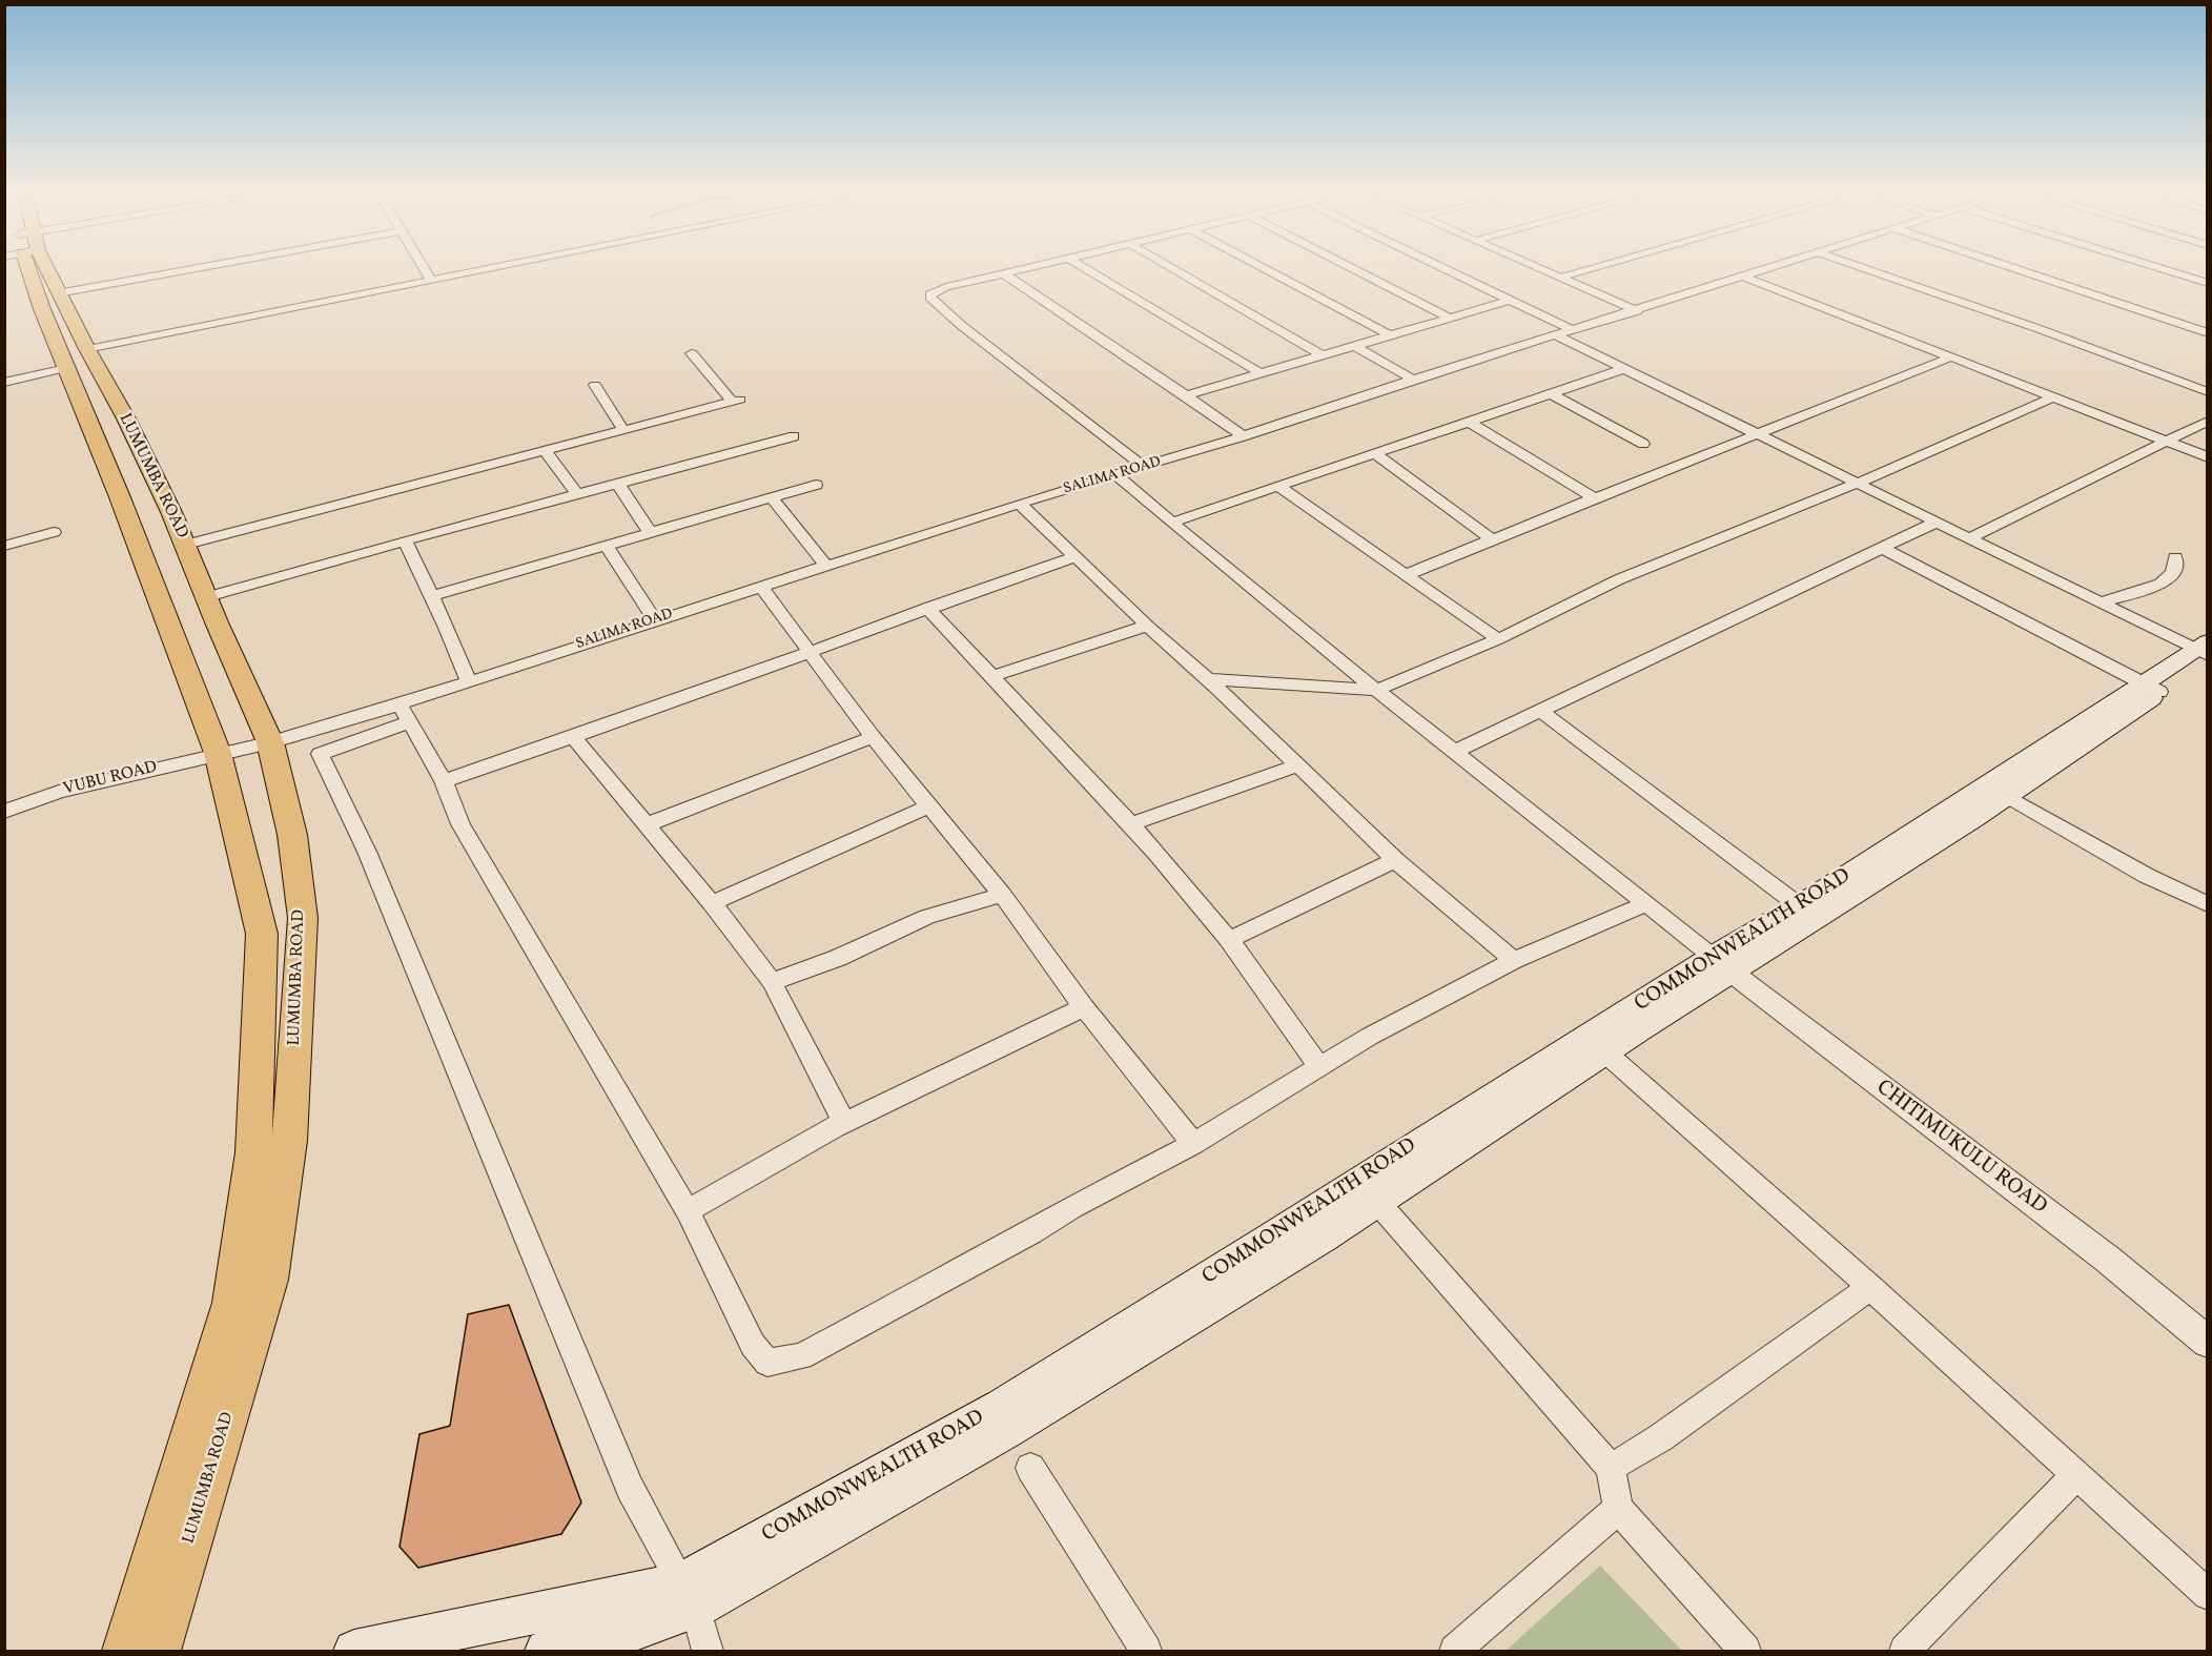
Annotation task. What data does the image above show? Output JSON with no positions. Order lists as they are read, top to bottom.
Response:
{
  "streets": {
    "main road": ["LUMUMBA ROAD", "COMMONWEALTH ROAD"],
    "street": ["SALIMA ROAD", "VUBU ROAD", "CHITIMUKULU ROAD"]
  },
  "crossings": [
    ["LUMUMBA ROAD", "SALIMA ROAD"],
    ["LUMUMBA ROAD", "VUBU ROAD"],
    ["SALIMA ROAD", "VUBU ROAD"],
    ["COMMONWEALTH ROAD", "CHITIMUKULU ROAD"]
  ]
}
